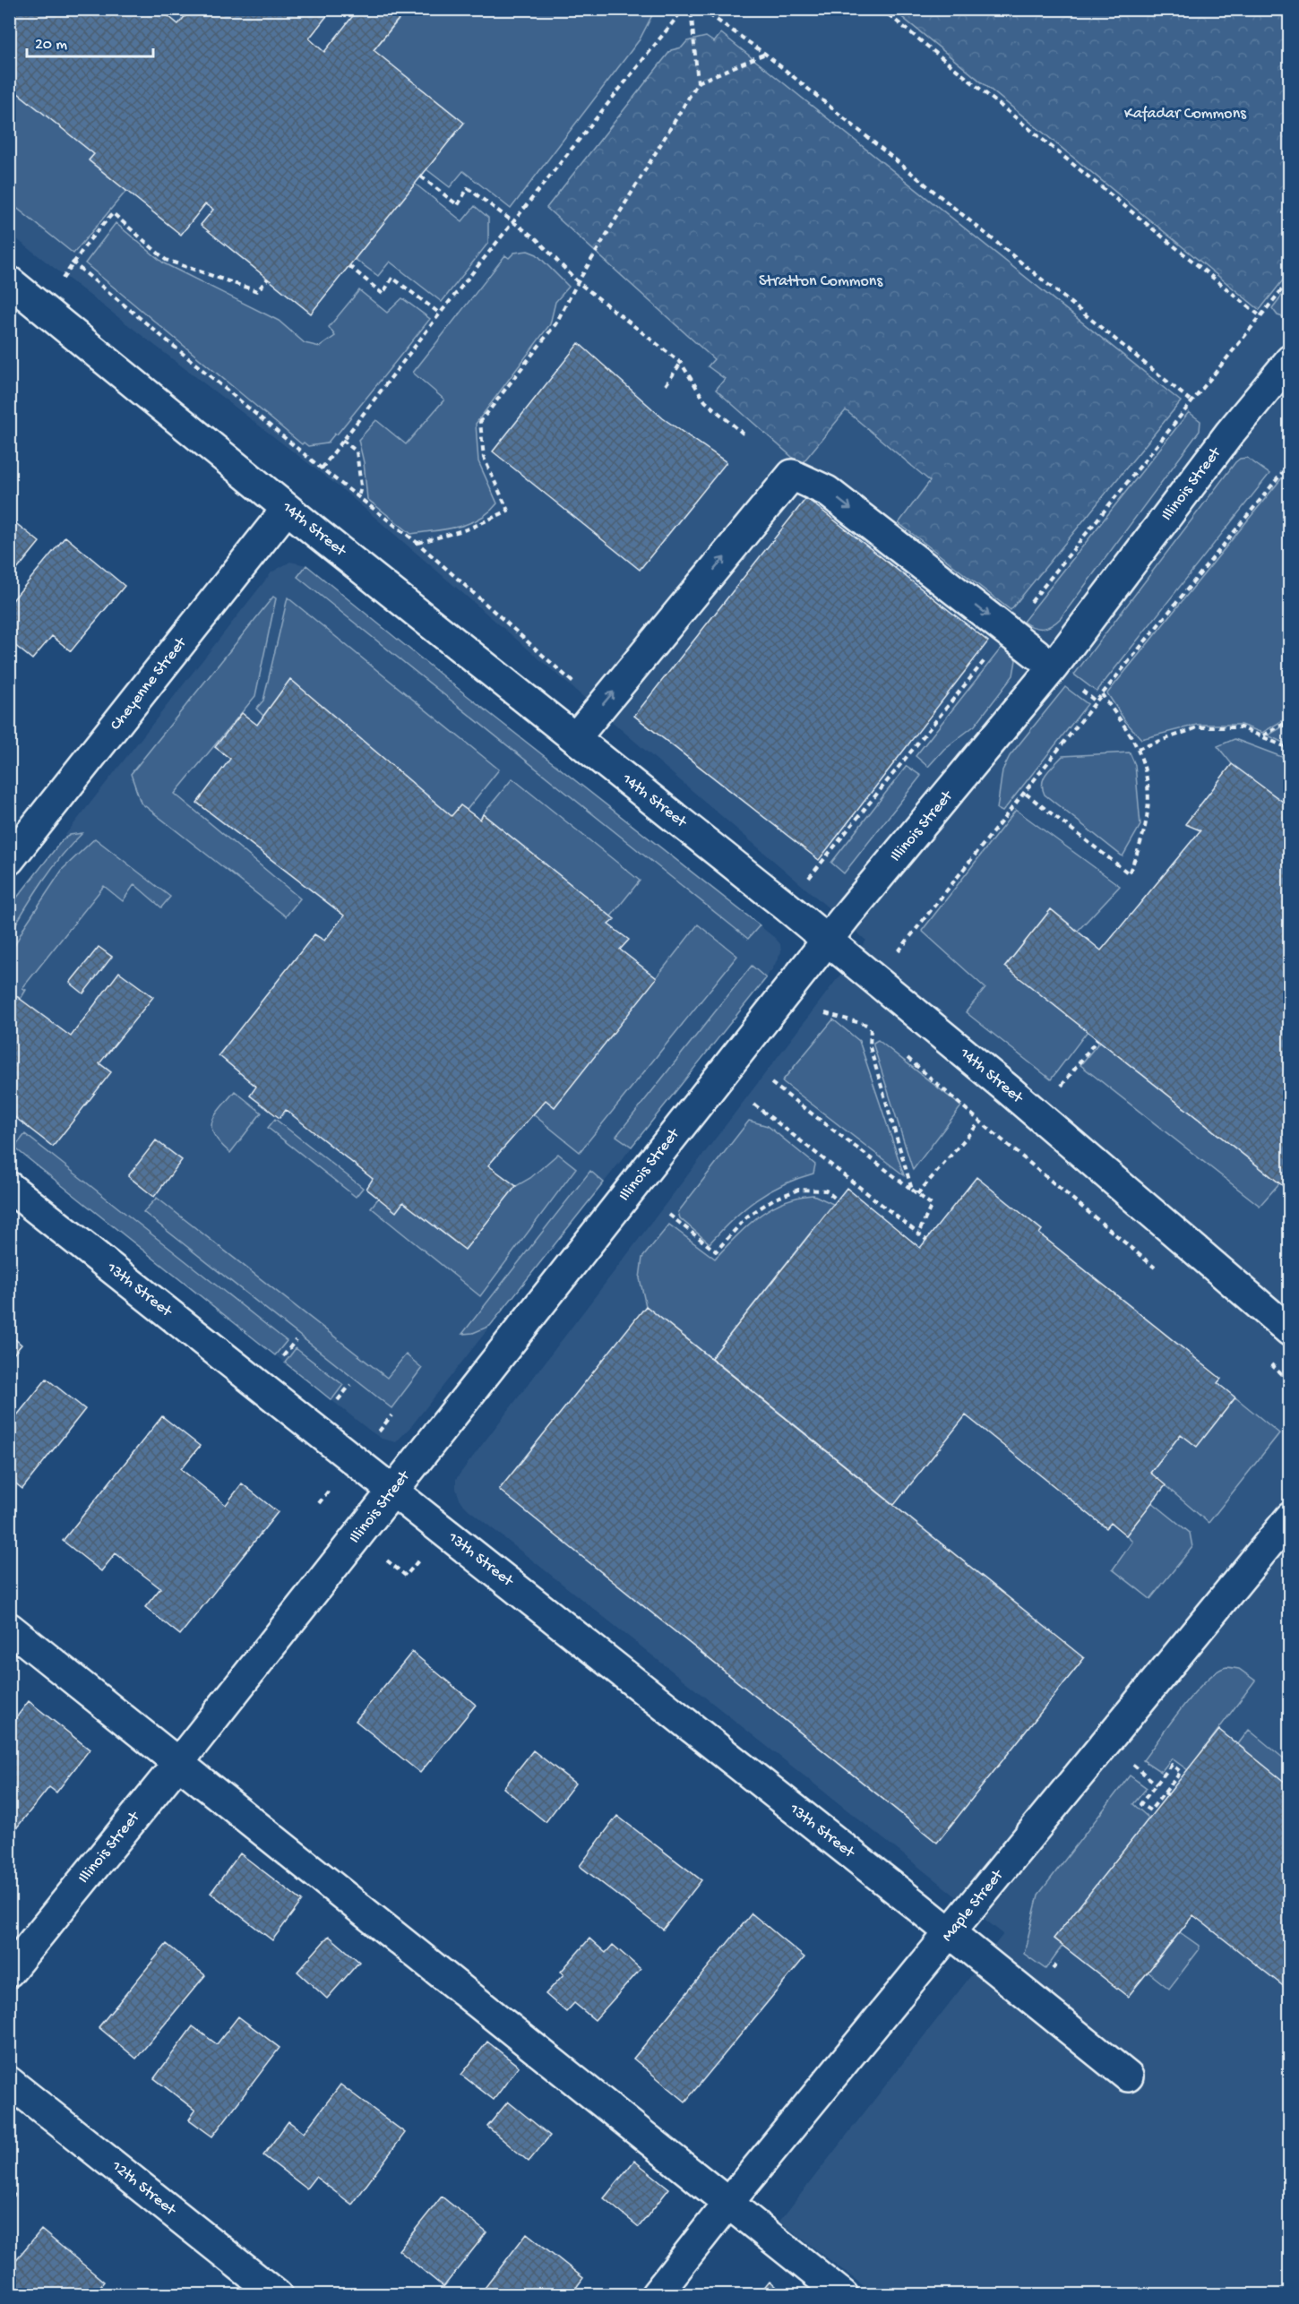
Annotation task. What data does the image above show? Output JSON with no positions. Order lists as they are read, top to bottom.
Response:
{
  "streets": {
    "street": [
      "Illinois Street",
      "14th Street",
      "Cheyenne Street",
      "13th Street",
      "Maple Street",
      "12th Street"
    ]
  },
  "crossings": [
    ["Illinois Street", "14th Street"],
    ["Illinois Street", "13th Street"],
    ["14th Street", "Cheyenne Street"],
    ["13th Street", "Maple Street"]
  ],
  "parks": ["Kafadar Commons", "Stratton Commons"],
  "scale_bar": "20 m"
}
